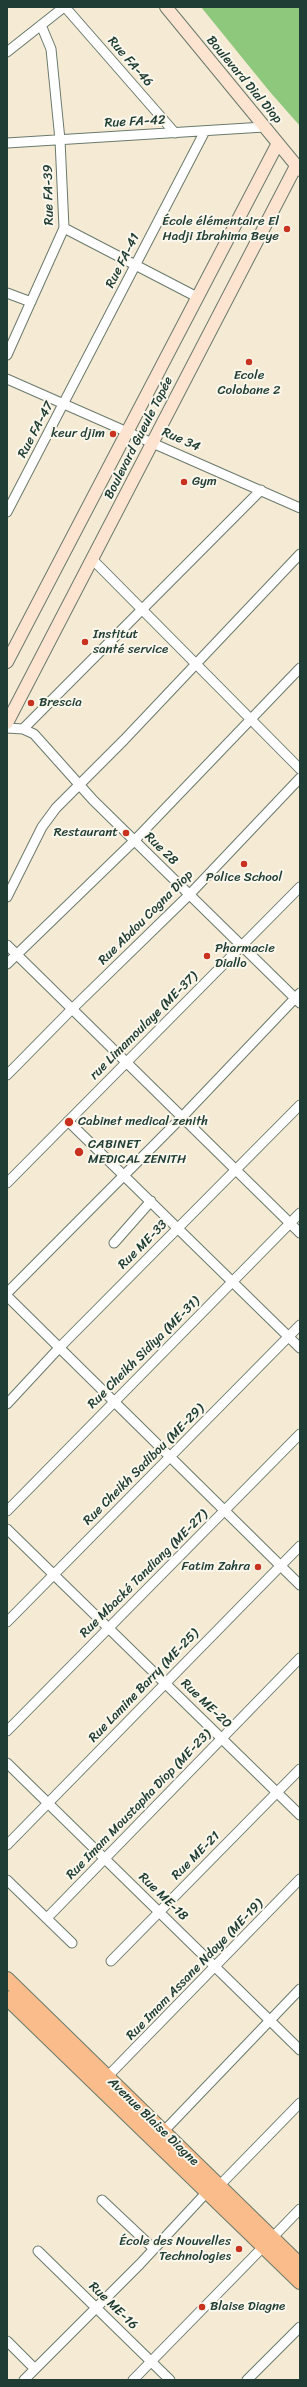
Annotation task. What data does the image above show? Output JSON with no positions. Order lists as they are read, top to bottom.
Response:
{
  "streets": {
    "main road": ["Avenue Blaise Diagne"],
    "street": [
      "Rue FA-46",
      "Boulevard Dial Diop",
      "Rue FA-42",
      "Rue FA-39",
      "Rue FA-41",
      "Rue FA-47",
      "Boulevard Gueule Tapée",
      "Rue 34",
      "Rue 28",
      "Rue Abdou Cogna Diop",
      "rue Limamoulaye (ME-37)",
      "Rue ME-33",
      "Rue Cheikh Sidiya (ME-31)",
      "Rue Cheikh Sadibou (ME-29)",
      "Rue Mbacké Tandiang (ME-27)",
      "Rue Lamine Barry (ME-25)",
      "Rue ME-20",
      "Rue Imam Moustapha Diop (ME-23)",
      "Rue ME-21",
      "Rue ME-18",
      "Rue Imam Assane Ndoye (ME-19)",
      "Rue ME-16"
    ]
  },
  "crossings": [
    ["Rue FA-46", "Rue FA-42"],
    ["Boulevard Dial Diop", "Rue FA-42"],
    ["Boulevard Dial Diop", "Boulevard Gueule Tapée"],
    ["Rue FA-42", "Rue FA-39"],
    ["Rue FA-42", "Rue FA-41"],
    ["Rue FA-41", "Rue FA-47"],
    ["Rue FA-41", "Rue 34"],
    ["Rue FA-47", "Rue 34"],
    ["Boulevard Gueule Tapée", "Rue 34"],
    ["Rue 28", "Rue Abdou Cogna Diop"],
    ["Rue 28", "rue Limamoulaye (ME-37)"],
    ["Rue Cheikh Sadibou (ME-29)", "Rue ME-20"],
    ["Rue Mbacké Tandiang (ME-27)", "Rue ME-20"],
    ["Rue Lamine Barry (ME-25)", "Rue ME-20"],
    ["Rue Lamine Barry (ME-25)", "Rue ME-18"],
    ["Rue ME-20", "Rue Imam Moustapha Diop (ME-23)"],
    ["Rue ME-20", "Rue ME-21"],
    ["Rue Imam Moustapha Diop (ME-23)", "Rue ME-18"],
    ["Rue ME-21", "Rue ME-18"],
    ["Rue ME-18", "Rue Imam Assane Ndoye (ME-19)"],
    ["Rue Imam Assane Ndoye (ME-19)", "Avenue Blaise Diagne"]
  ],
  "places": [
    "École élémentaire El Hadji Ibrahima Beye",
    "Ecole Colobane 2",
    "keur djim",
    "Gym",
    "Institut santé service",
    "Brescia",
    "Restaurant",
    "Police School",
    "Pharmacie Diallo",
    "Cabinet medical zenith",
    "CABINET MEDICAL ZENITH",
    "Fatim Zahra",
    "École des Nouvelles Technologies",
    "Blaise Diagne"
  ]
}
